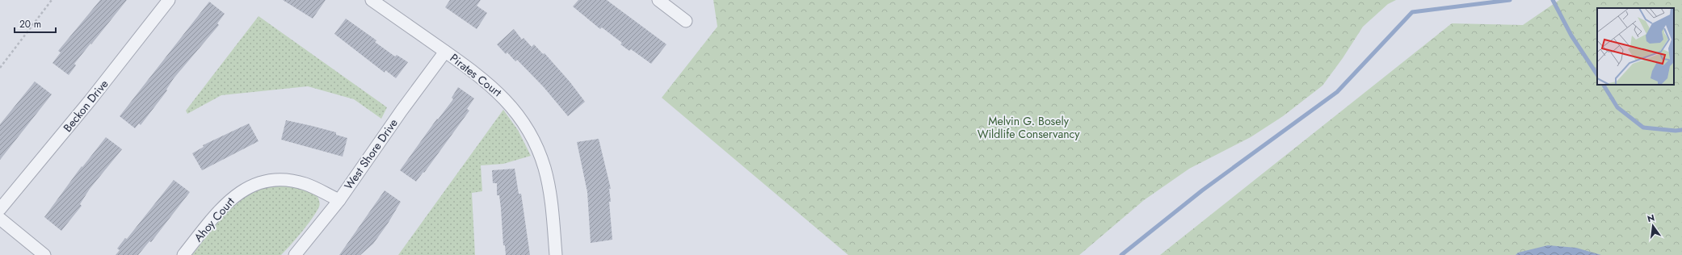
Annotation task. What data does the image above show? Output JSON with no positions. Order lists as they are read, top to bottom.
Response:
{
  "streets": {
    "street": [
      "Pirates Court",
      "Beckon Drive",
      "West Shore Drive",
      "Ahoy Court"
    ]
  },
  "crossings": [
    ["Pirates Court", "West Shore Drive"],
    ["West Shore Drive", "Ahoy Court"]
  ],
  "parks": ["Melvin G. Bosely Wildlife Conservancy"],
  "scale_bar": "20 m",
  "north": "top"
}
